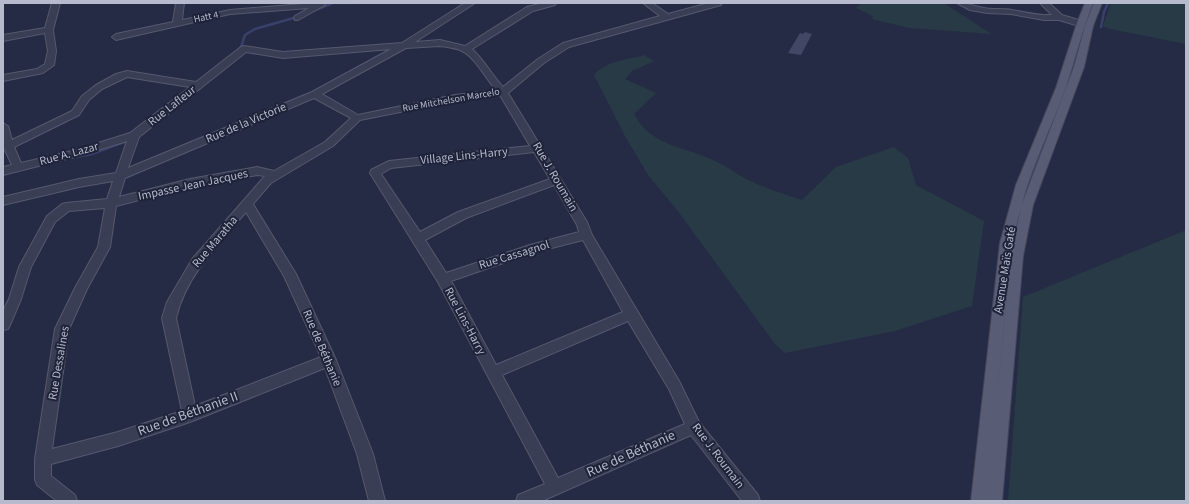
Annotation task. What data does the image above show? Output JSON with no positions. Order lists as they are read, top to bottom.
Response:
{
  "streets": {
    "main road": ["Avenue Maïs Gaté"],
    "street": [
      "Hatt 4",
      "Rue Mitchelson Marcelo",
      "Rue Lafleur",
      "Rue de la Victorie",
      "Rue A. Lazar",
      "Village Lins-Harry",
      "Rue J. Roumain",
      "Impasse Jean Jacques",
      "Rue Maratha",
      "Rue Cassagnol",
      "Rue Lins-Harry",
      "Rue de Béthanie",
      "Rue Dessalines",
      "Rue de Béthanie II"
    ]
  },
  "crossings": [
    ["Rue Mitchelson Marcelo", "Rue J. Roumain"],
    ["Rue Mitchelson Marcelo", "Rue Maratha"],
    ["Rue Lafleur", "Rue de la Victorie"],
    ["Rue Lafleur", "Rue A. Lazar"],
    ["Rue de la Victorie", "Rue Dessalines"],
    ["Village Lins-Harry", "Rue J. Roumain"],
    ["Village Lins-Harry", "Rue Lins-Harry"],
    ["Rue J. Roumain", "Rue Cassagnol"],
    ["Rue J. Roumain", "Rue de Béthanie"],
    ["Impasse Jean Jacques", "Rue Maratha"],
    ["Impasse Jean Jacques", "Rue Dessalines"],
    ["Rue Maratha", "Rue de Béthanie"],
    ["Rue Maratha", "Rue de Béthanie II"],
    ["Rue Cassagnol", "Rue Lins-Harry"],
    ["Rue Lins-Harry", "Rue de Béthanie"],
    ["Rue de Béthanie", "Rue de Béthanie II"],
    ["Rue Dessalines", "Rue de Béthanie II"]
  ]
}
